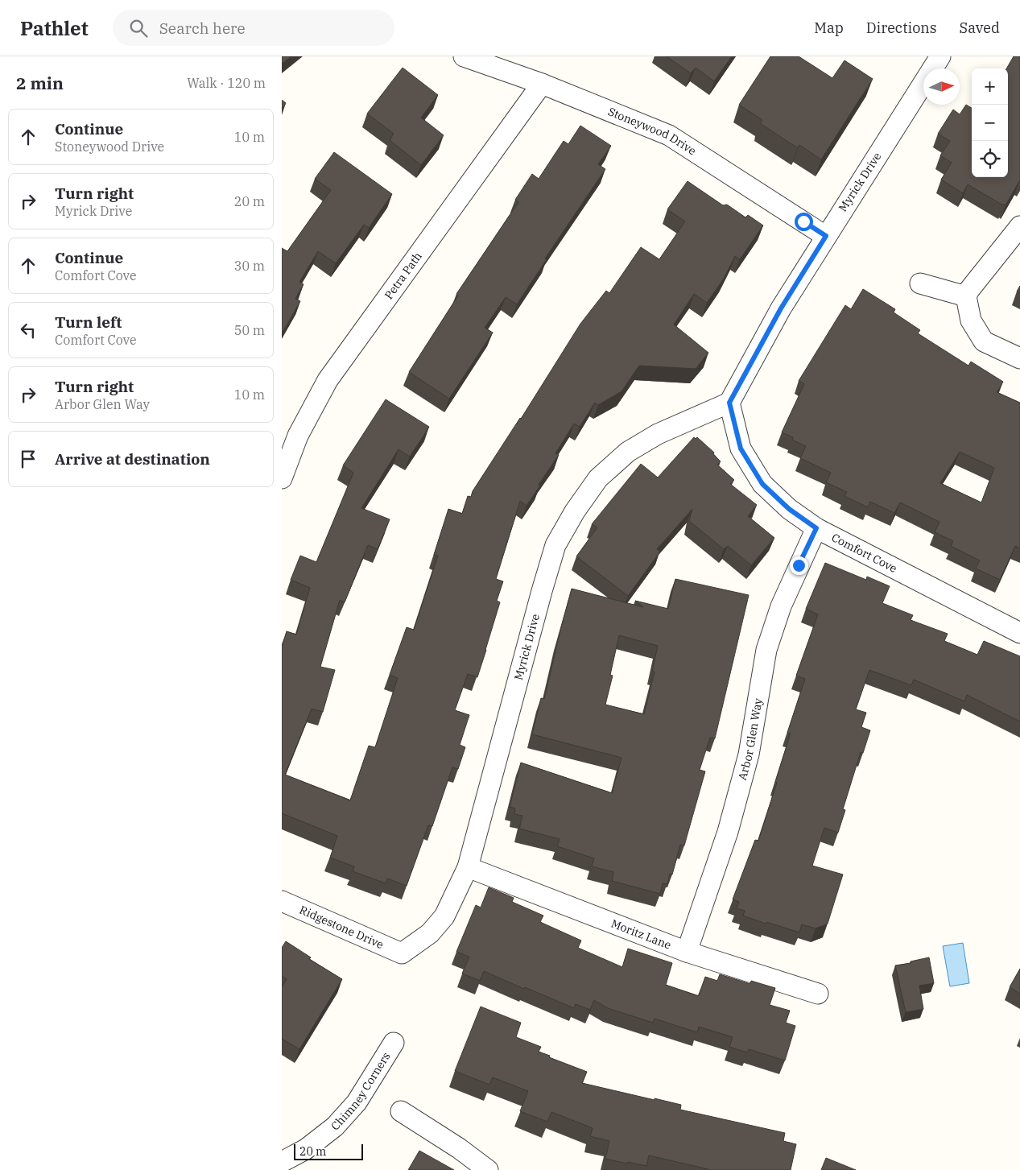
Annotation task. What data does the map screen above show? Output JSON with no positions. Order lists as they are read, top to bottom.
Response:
{
  "streets": {
    "street": [
      "Stoneywood Drive",
      "Myrick Drive",
      "Petra Path",
      "Comfort Cove",
      "Arbor Glen Way",
      "Ridgestone Drive",
      "Moritz Lane",
      "Chimney Corners"
    ]
  },
  "crossings": [
    ["Stoneywood Drive", "Myrick Drive"],
    ["Stoneywood Drive", "Petra Path"],
    ["Myrick Drive", "Comfort Cove"],
    ["Myrick Drive", "Ridgestone Drive"],
    ["Myrick Drive", "Moritz Lane"],
    ["Comfort Cove", "Arbor Glen Way"],
    ["Arbor Glen Way", "Moritz Lane"]
  ],
  "scale_bar": "20 m",
  "north": "right",
  "page": {
    "header": "Pathlet",
    "search": "Search here",
    "nav": ["Map", "Directions", "Saved"],
    "heading": ["2 min", "Walk · 120 m"],
    "map_buttons": ["+", "−"],
    "list": [
      ["Continue", "Stoneywood Drive", "10 m"],
      ["Turn right", "Myrick Drive", "20 m"],
      ["Continue", "Comfort Cove", "30 m"],
      ["Turn left", "Comfort Cove", "50 m"],
      ["Turn right", "Arbor Glen Way", "10 m"],
      "Arrive at destination"
    ],
    "scale": "20 m"
  }
}
